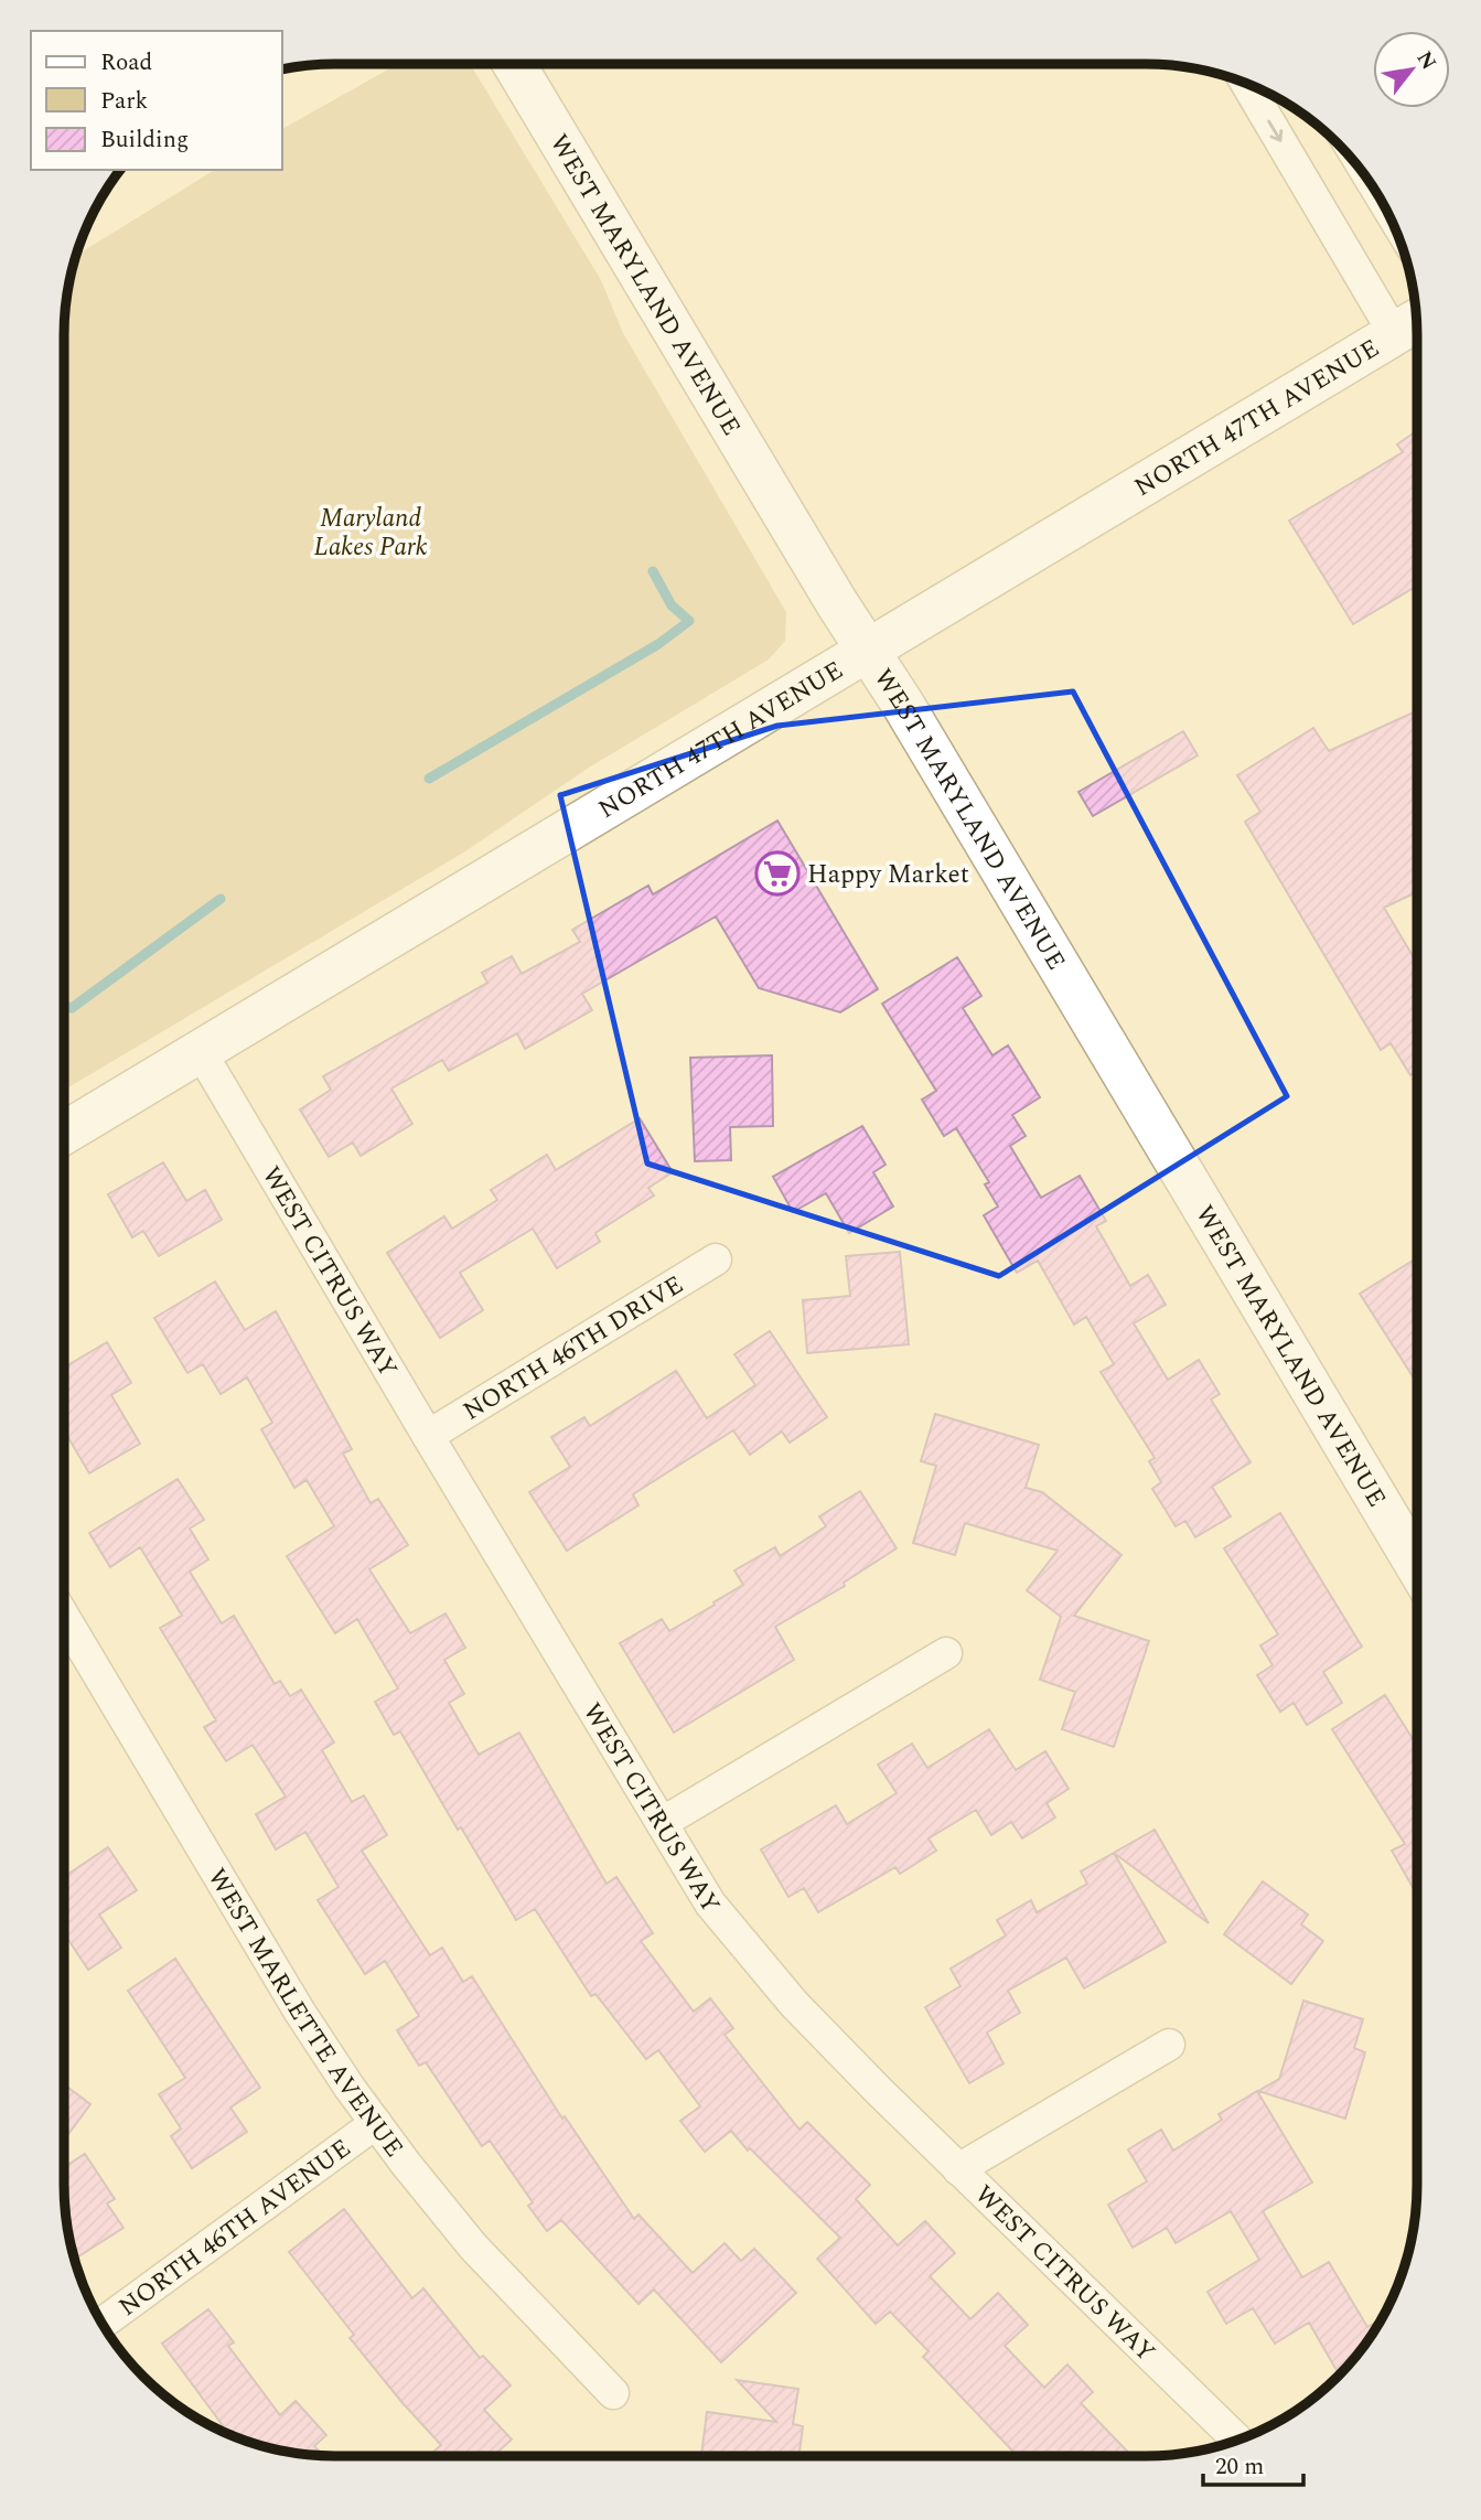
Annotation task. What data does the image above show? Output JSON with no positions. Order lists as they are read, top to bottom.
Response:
{
  "streets": {
    "street": [
      "WEST MARYLAND AVENUE",
      "NORTH 47TH AVENUE",
      "WEST CITRUS WAY",
      "NORTH 46TH DRIVE",
      "WEST MARLETTE AVENUE",
      "NORTH 46TH AVENUE"
    ]
  },
  "crossings": [
    ["WEST MARYLAND AVENUE", "NORTH 47TH AVENUE"],
    ["NORTH 47TH AVENUE", "WEST CITRUS WAY"],
    ["WEST CITRUS WAY", "NORTH 46TH DRIVE"],
    ["WEST MARLETTE AVENUE", "NORTH 46TH AVENUE"]
  ],
  "parks": ["Maryland Lakes Park"],
  "places": {
    "supermarket": ["Happy Market"]
  },
  "legend": ["Road", "Park", "Building"],
  "scale_bar": "20 m",
  "north": "top right"
}
